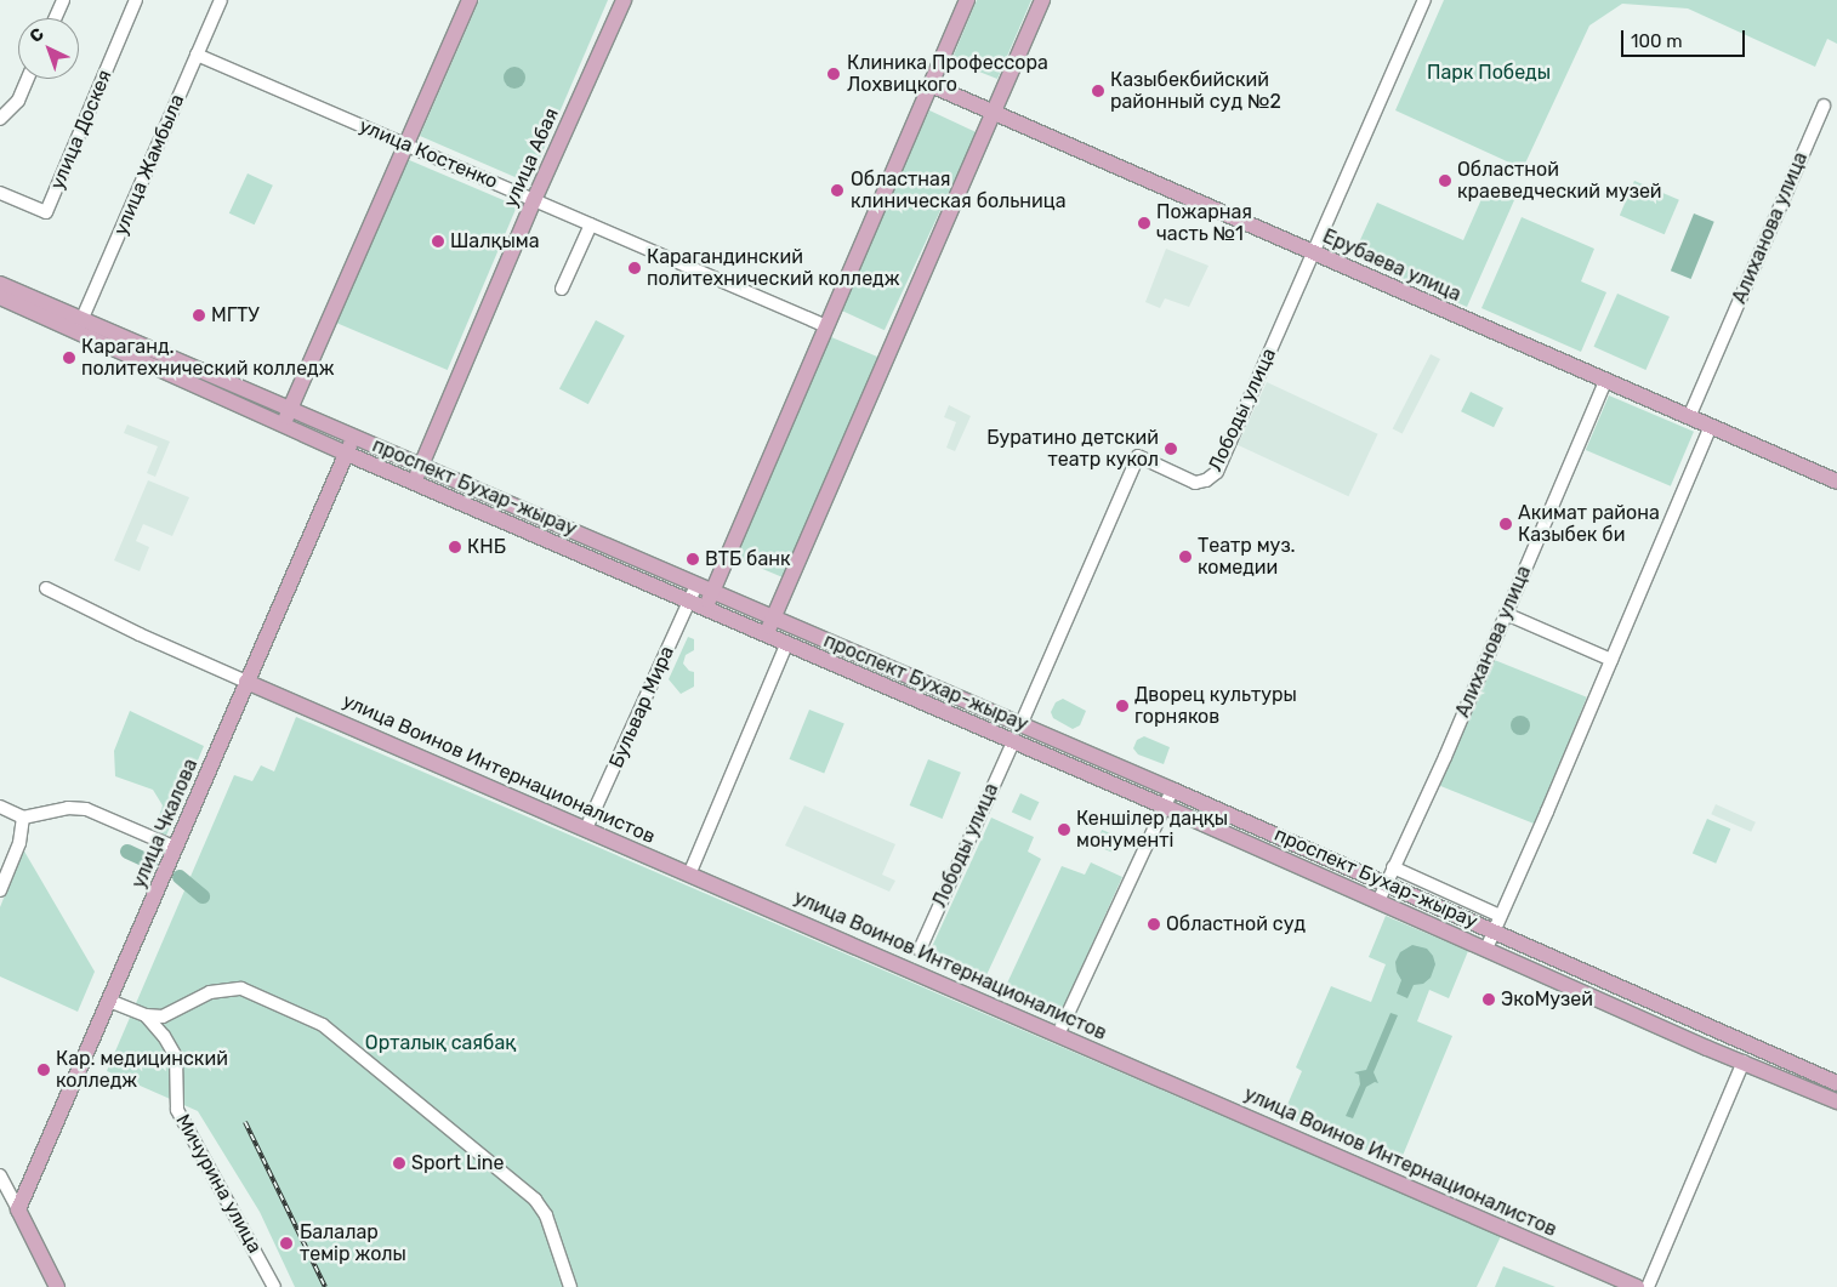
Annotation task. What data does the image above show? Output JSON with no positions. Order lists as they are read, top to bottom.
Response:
{
  "streets": {
    "main road": [
      "улица Абая",
      "Ерубаева улица",
      "проспект Бухар-жырау",
      "улица Воинов Интернационалистов",
      "улица Чкалова"
    ],
    "street": [
      "улица Доскея",
      "улица Костенко",
      "улица Жамбыла",
      "Алиханова улица",
      "Лободы улица",
      "Бульвар Мира",
      "Мичурина улица"
    ]
  },
  "crossings": [
    ["улица Костенко", "улица Абая"],
    ["улица Костенко", "улица Жамбыла"],
    ["улица Абая", "проспект Бухар-жырау"],
    ["улица Жамбыла", "проспект Бухар-жырау"],
    ["Алиханова улица", "Ерубаева улица"],
    ["Алиханова улица", "проспект Бухар-жырау"],
    ["Ерубаева улица", "Лободы улица"],
    ["Лободы улица", "проспект Бухар-жырау"],
    ["проспект Бухар-жырау", "Бульвар Мира"],
    ["проспект Бухар-жырау", "улица Чкалова"],
    ["Бульвар Мира", "улица Воинов Интернационалистов"],
    ["улица Воинов Интернационалистов", "улица Чкалова"]
  ],
  "parks": ["Парк Победы", "Орталық саябақ"],
  "places": [
    "Клиника Профессора Лохвицкого",
    "Казыбекбийский районный суд №2",
    "Областной краеведческий музей",
    "Областная клиническая больница",
    "Пожарная часть №1",
    "Шалқыма",
    "Карагандинский политехнический колледж",
    "МГТУ",
    "Караганд. политехнический колледж",
    "Буратино детский театр кукол",
    "Акимат района Казыбек би",
    "КНБ",
    "Театр муз. комедии",
    "ВТБ банк",
    "Дворец культуры горняков",
    "Кеншілер даңқы монументі",
    "Областной суд",
    "ЭкоМузей",
    "Кар. медицинский колледж",
    "Sport Line",
    "Балалар темір жолы"
  ],
  "scale_bar": "100 m",
  "north": "top left"
}
